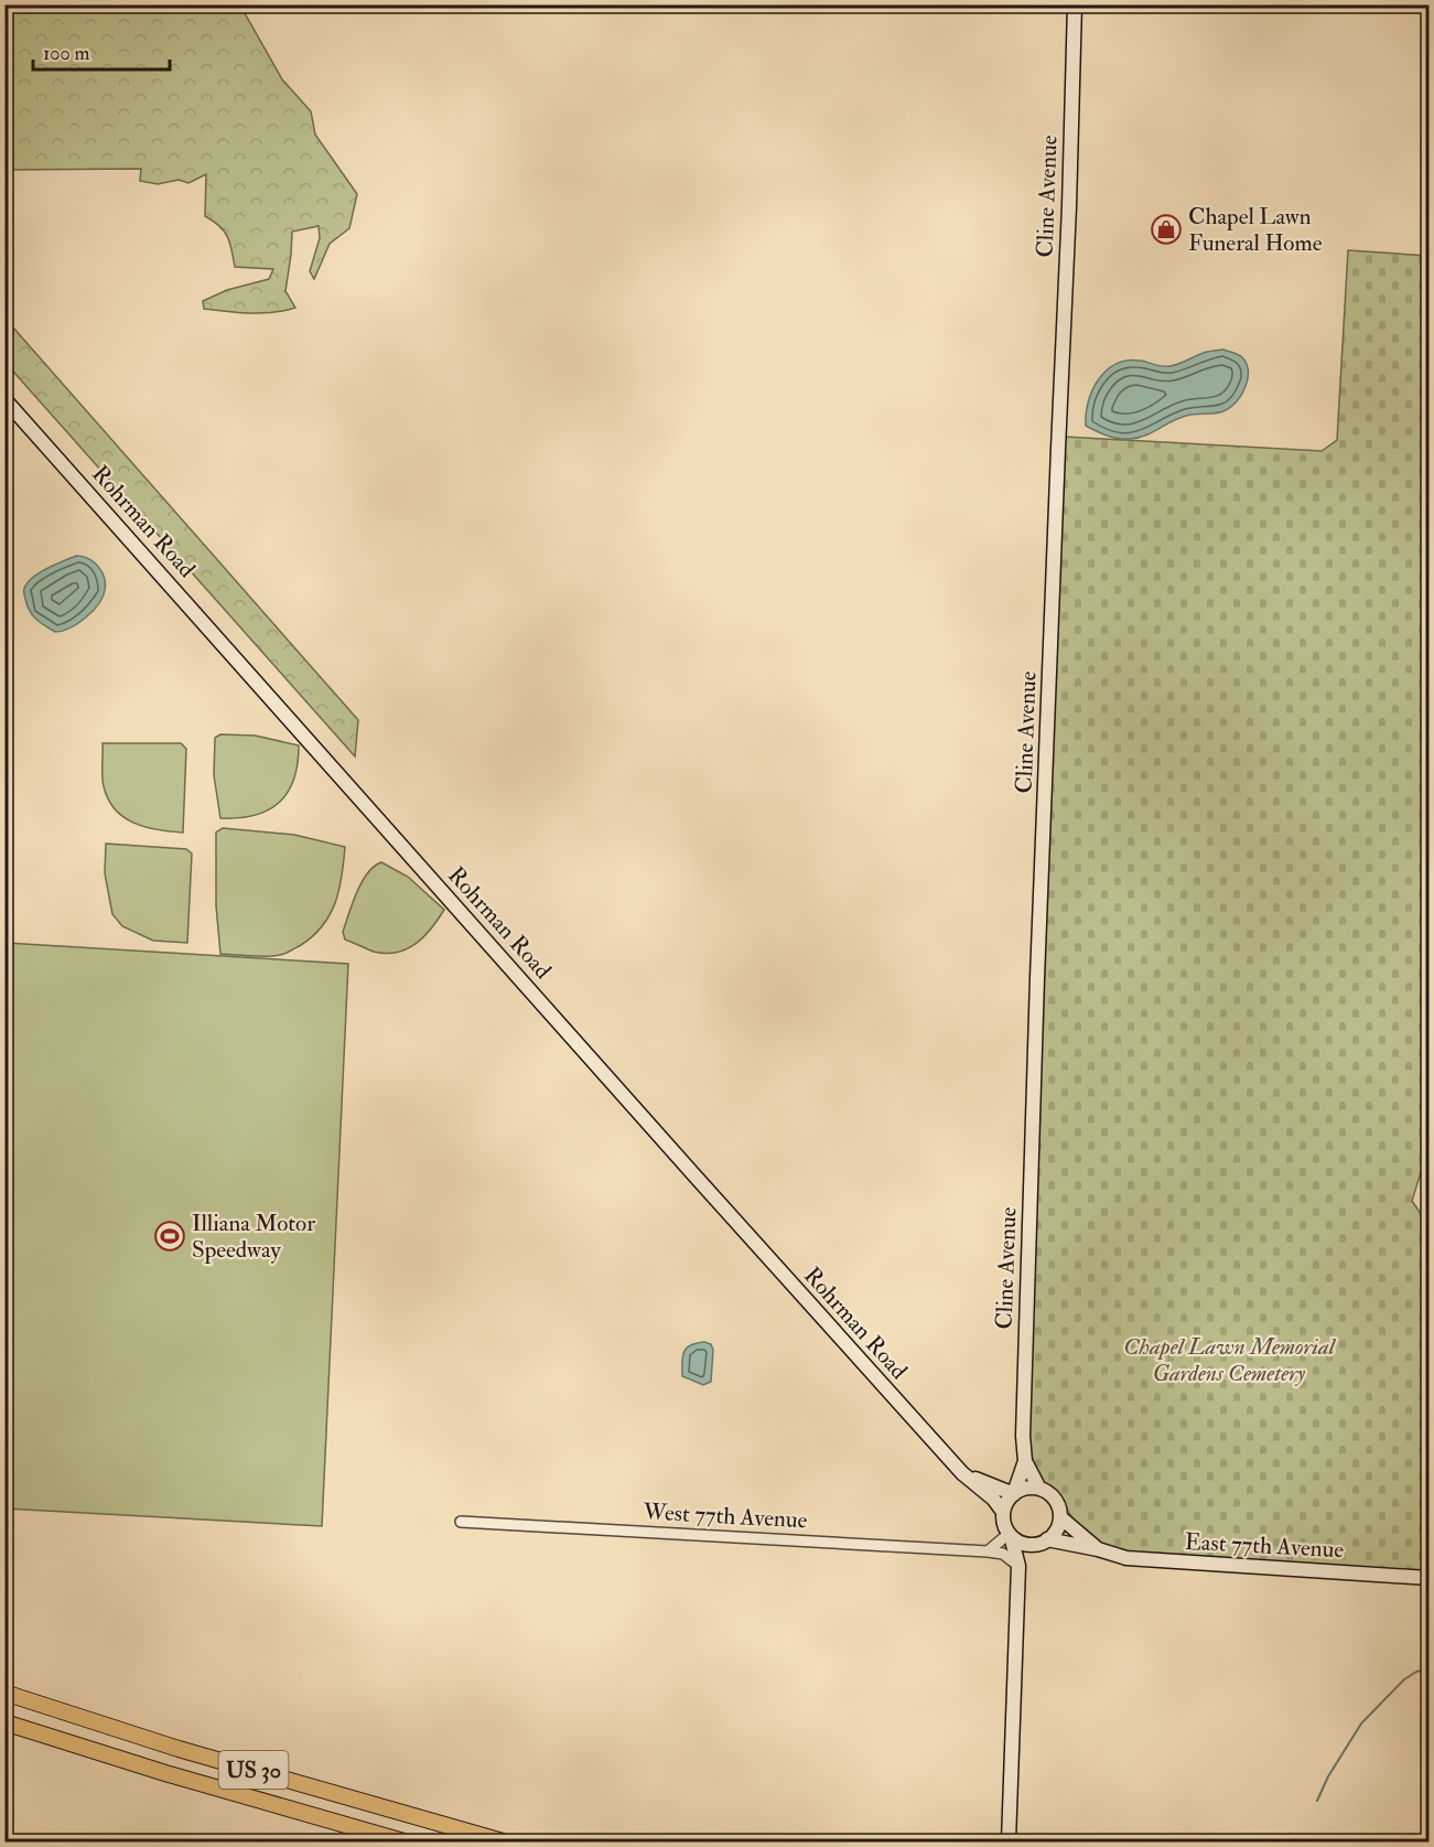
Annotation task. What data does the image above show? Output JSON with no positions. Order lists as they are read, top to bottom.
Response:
{
  "streets": {
    "main road": ["US 30"],
    "street": [
      "Cline Avenue",
      "Rohrman Road",
      "West 77th Avenue",
      "East 77th Avenue"
    ]
  },
  "crossings": [
    ["Cline Avenue", "Rohrman Road"],
    ["Cline Avenue", "East 77th Avenue"],
    ["Rohrman Road", "East 77th Avenue"]
  ],
  "parks": ["Chapel Lawn Memorial Gardens Cemetery"],
  "places": {
    "shop": ["Chapel Lawn Funeral Home"],
    "sports": ["Illiana Motor Speedway"]
  },
  "scale_bar": "100 m"
}
